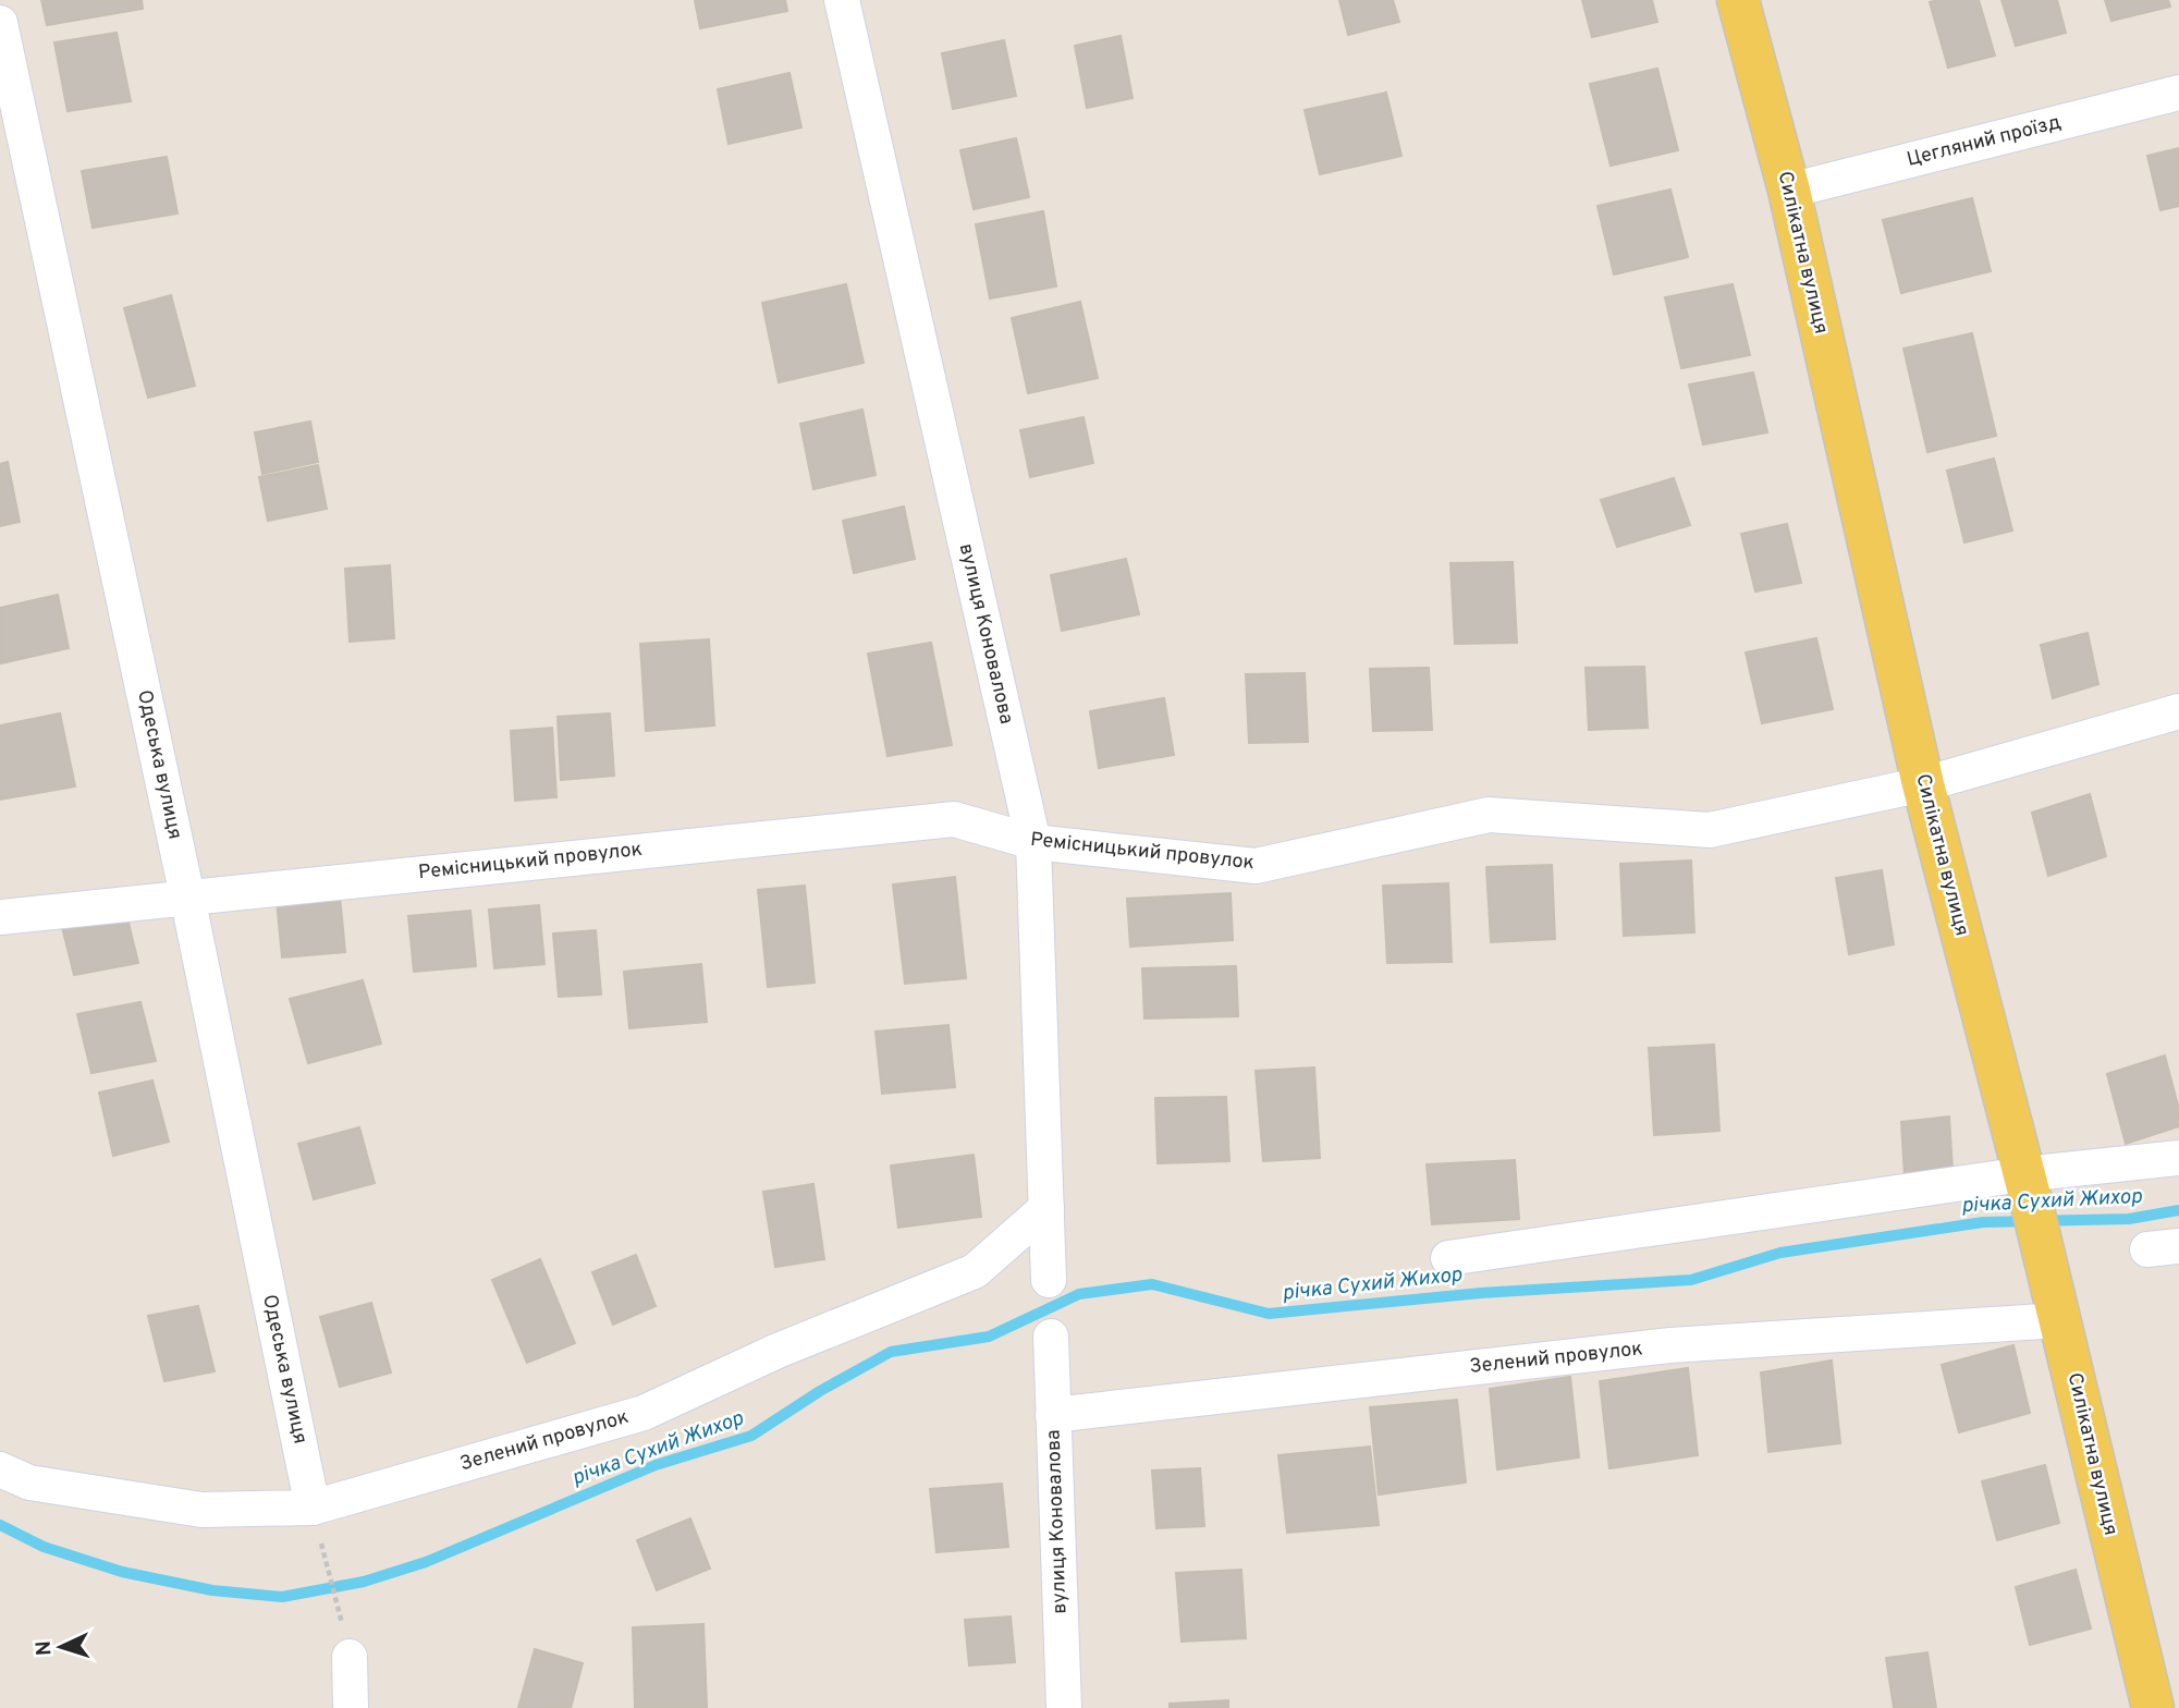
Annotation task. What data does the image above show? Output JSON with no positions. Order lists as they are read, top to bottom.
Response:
{
  "streets": {
    "main road": ["Силікатна вулиця"],
    "street": [
      "Цегляний проїзд",
      "вулиця Коновалова",
      "Одеська вулиця",
      "Ремісницький провулок",
      "Зелений провулок"
    ]
  },
  "crossings": [
    ["Цегляний проїзд", "Силікатна вулиця"],
    ["Силікатна вулиця", "Ремісницький провулок"],
    ["Силікатна вулиця", "Зелений провулок"],
    ["вулиця Коновалова", "Ремісницький провулок"],
    ["вулиця Коновалова", "Зелений провулок"],
    ["Одеська вулиця", "Ремісницький провулок"],
    ["Одеська вулиця", "Зелений провулок"]
  ],
  "water": ["річка Сухий Жихор"],
  "north": "left"
}
